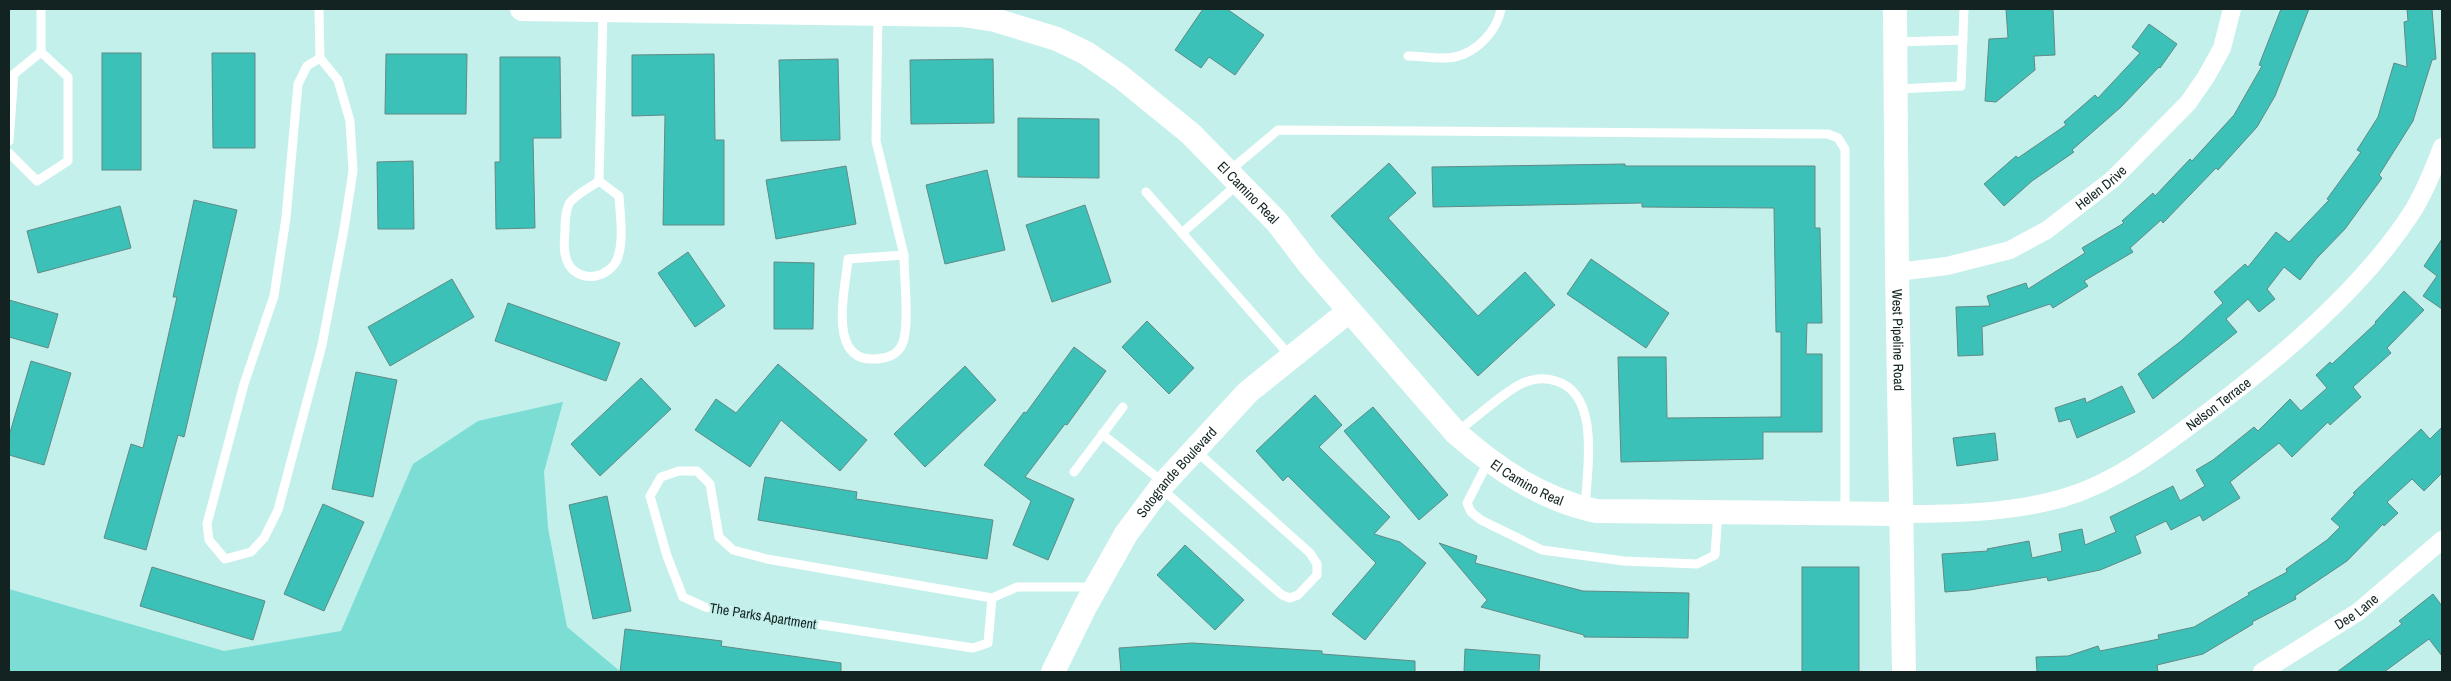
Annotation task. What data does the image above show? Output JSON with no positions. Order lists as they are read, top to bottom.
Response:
{
  "streets": {
    "street": [
      "Helen Drive",
      "El Camino Real",
      "West Pipeline Road",
      "Nelson Terrace",
      "Sotogrande Boulevard",
      "Dee Lane"
    ],
    "lane": ["The Parks Apartment"]
  },
  "crossings": [
    ["Helen Drive", "West Pipeline Road"],
    ["El Camino Real", "West Pipeline Road"],
    ["El Camino Real", "Nelson Terrace"],
    ["El Camino Real", "Sotogrande Boulevard"],
    ["West Pipeline Road", "Nelson Terrace"]
  ]
}
